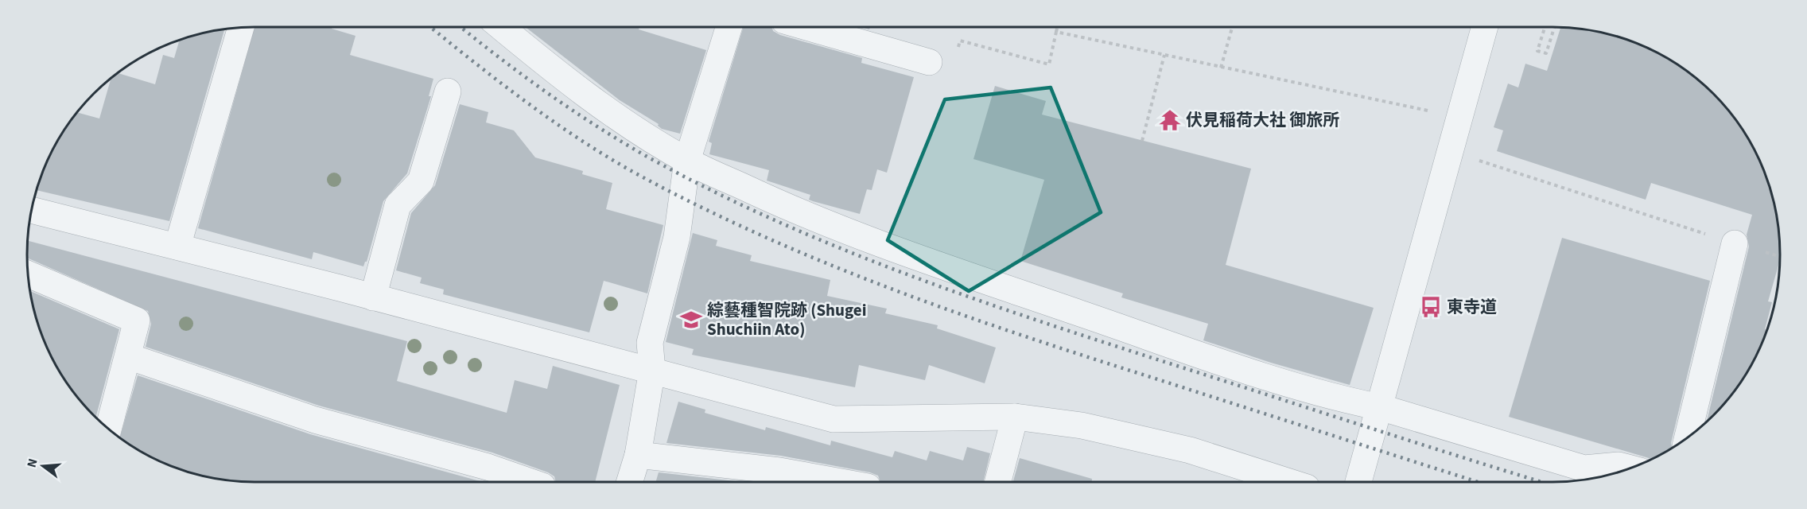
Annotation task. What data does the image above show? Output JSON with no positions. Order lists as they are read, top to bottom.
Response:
{
  "places": {
    "temple": ["伏見稲荷大社 御旅所"],
    "bus stop": ["東寺道"],
    "school or university": ["綜藝種智院跡 (Shugei Shuchiin Ato)"]
  },
  "north": "left"
}
